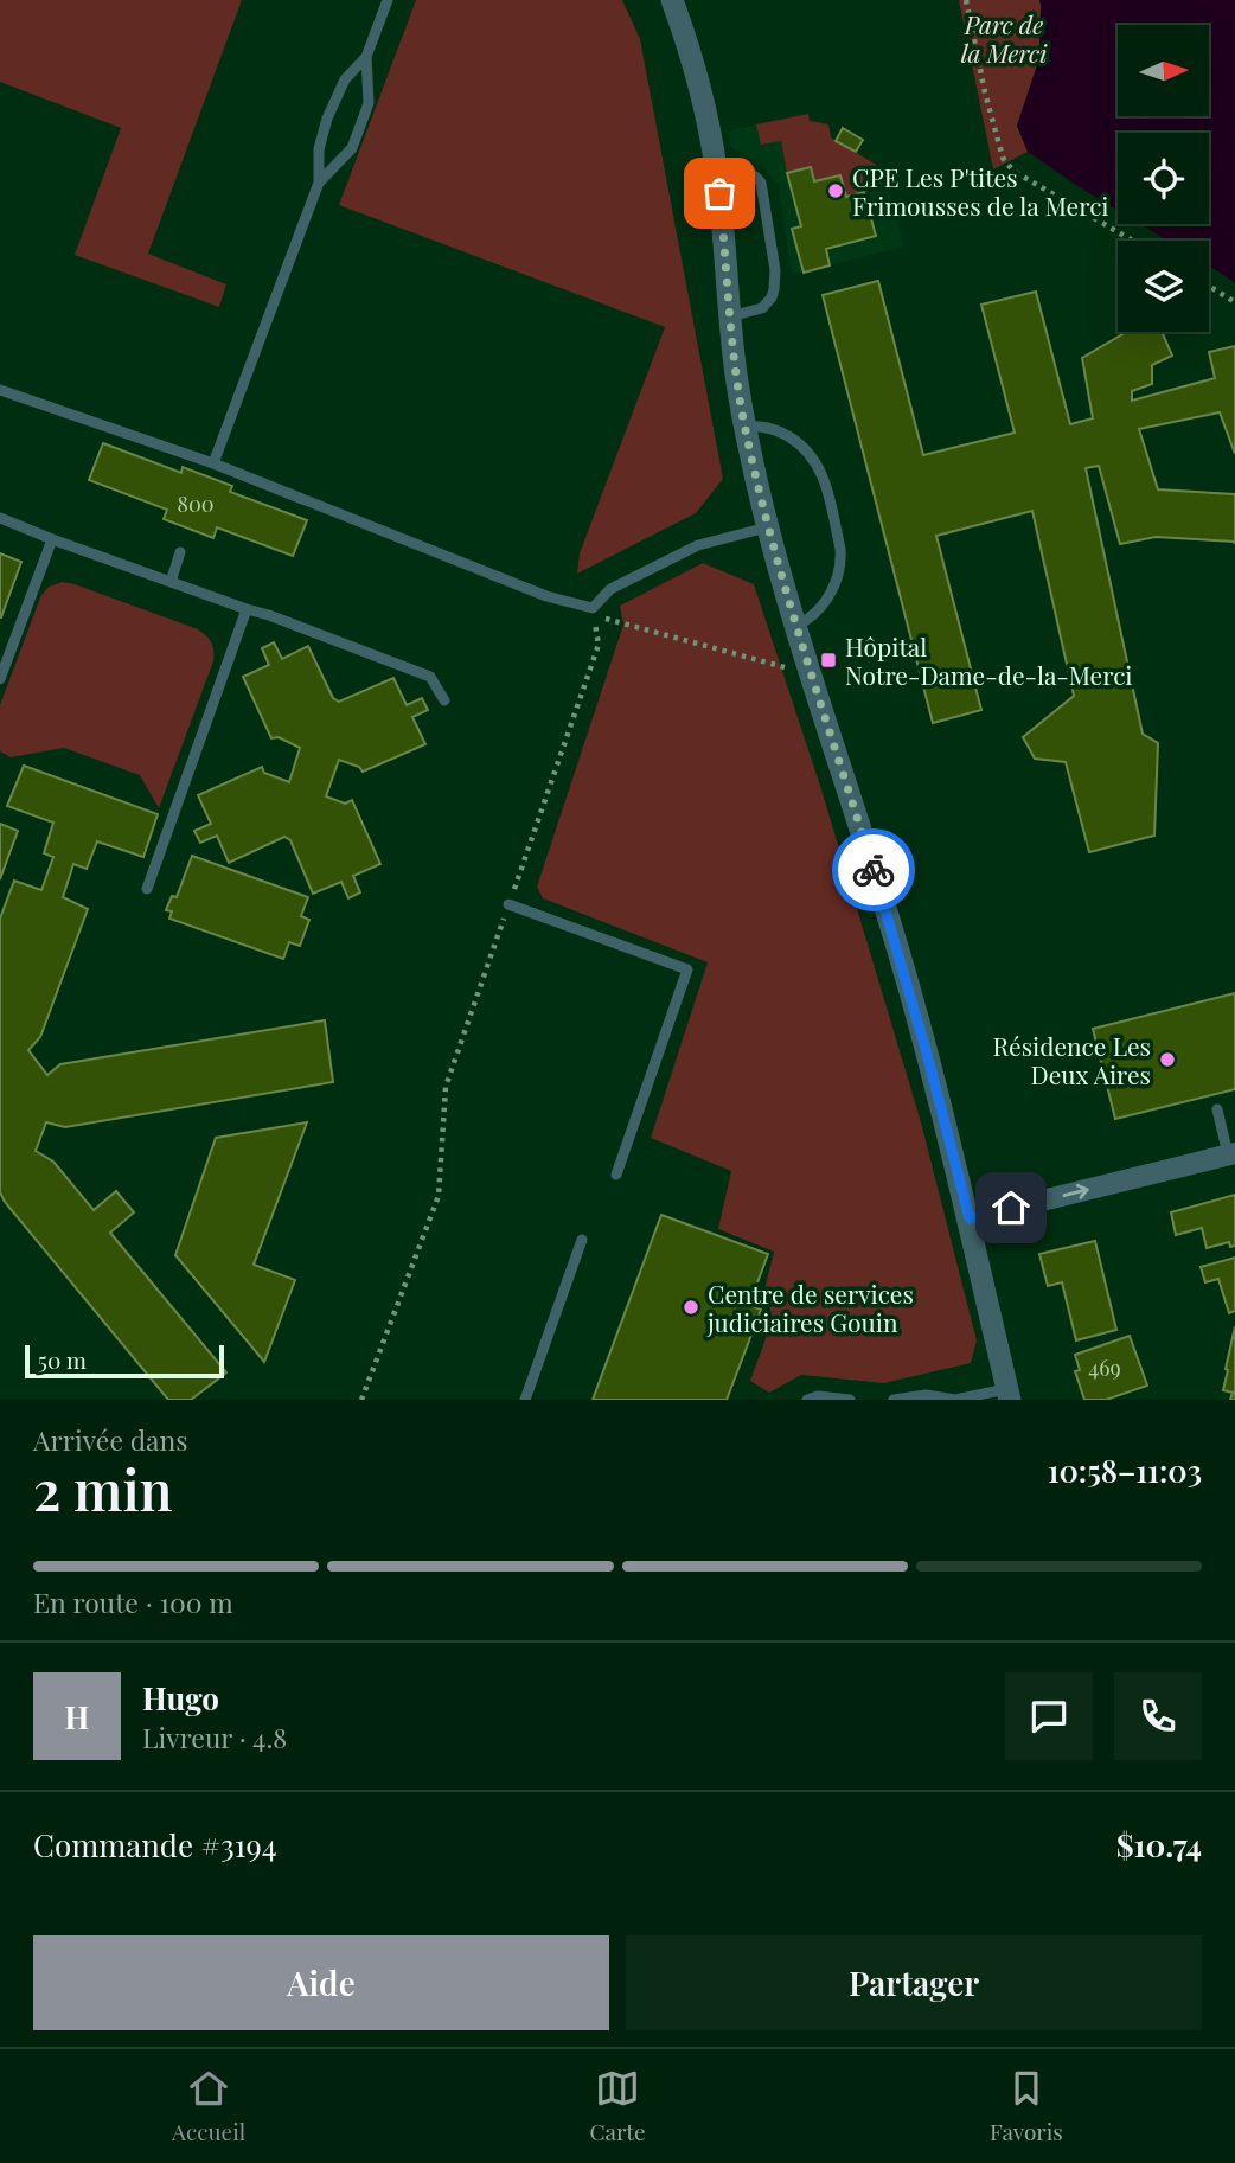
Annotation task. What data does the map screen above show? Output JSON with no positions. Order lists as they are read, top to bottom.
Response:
{
  "parks": ["Parc de la Merci"],
  "places": {
    "other": ["CPE Les P'tites Frimousses de la Merci", "Résidence Les Deux Aires", "Centre de services judiciaires Gouin"],
    "transit": ["Hôpital Notre-Dame-de-la-Merci"]
  },
  "house_numbers": ["800", "469"],
  "scale_bar": "50 m",
  "north": "right",
  "page": {
    "scale": "50 m",
    "heading": ["2 min", "Arrivée dans", "10:58–11:03"],
    "panel": [
      "Hugo",
      "Livreur · 4.8",
      "Commande #3194",
      "$10.74"
    ],
    "bar": "En route · 100 m",
    "round": "H",
    "buttons": ["Aide", "Partager"],
    "tabs": ["Accueil", "Carte", "Favoris"]
  }
}
